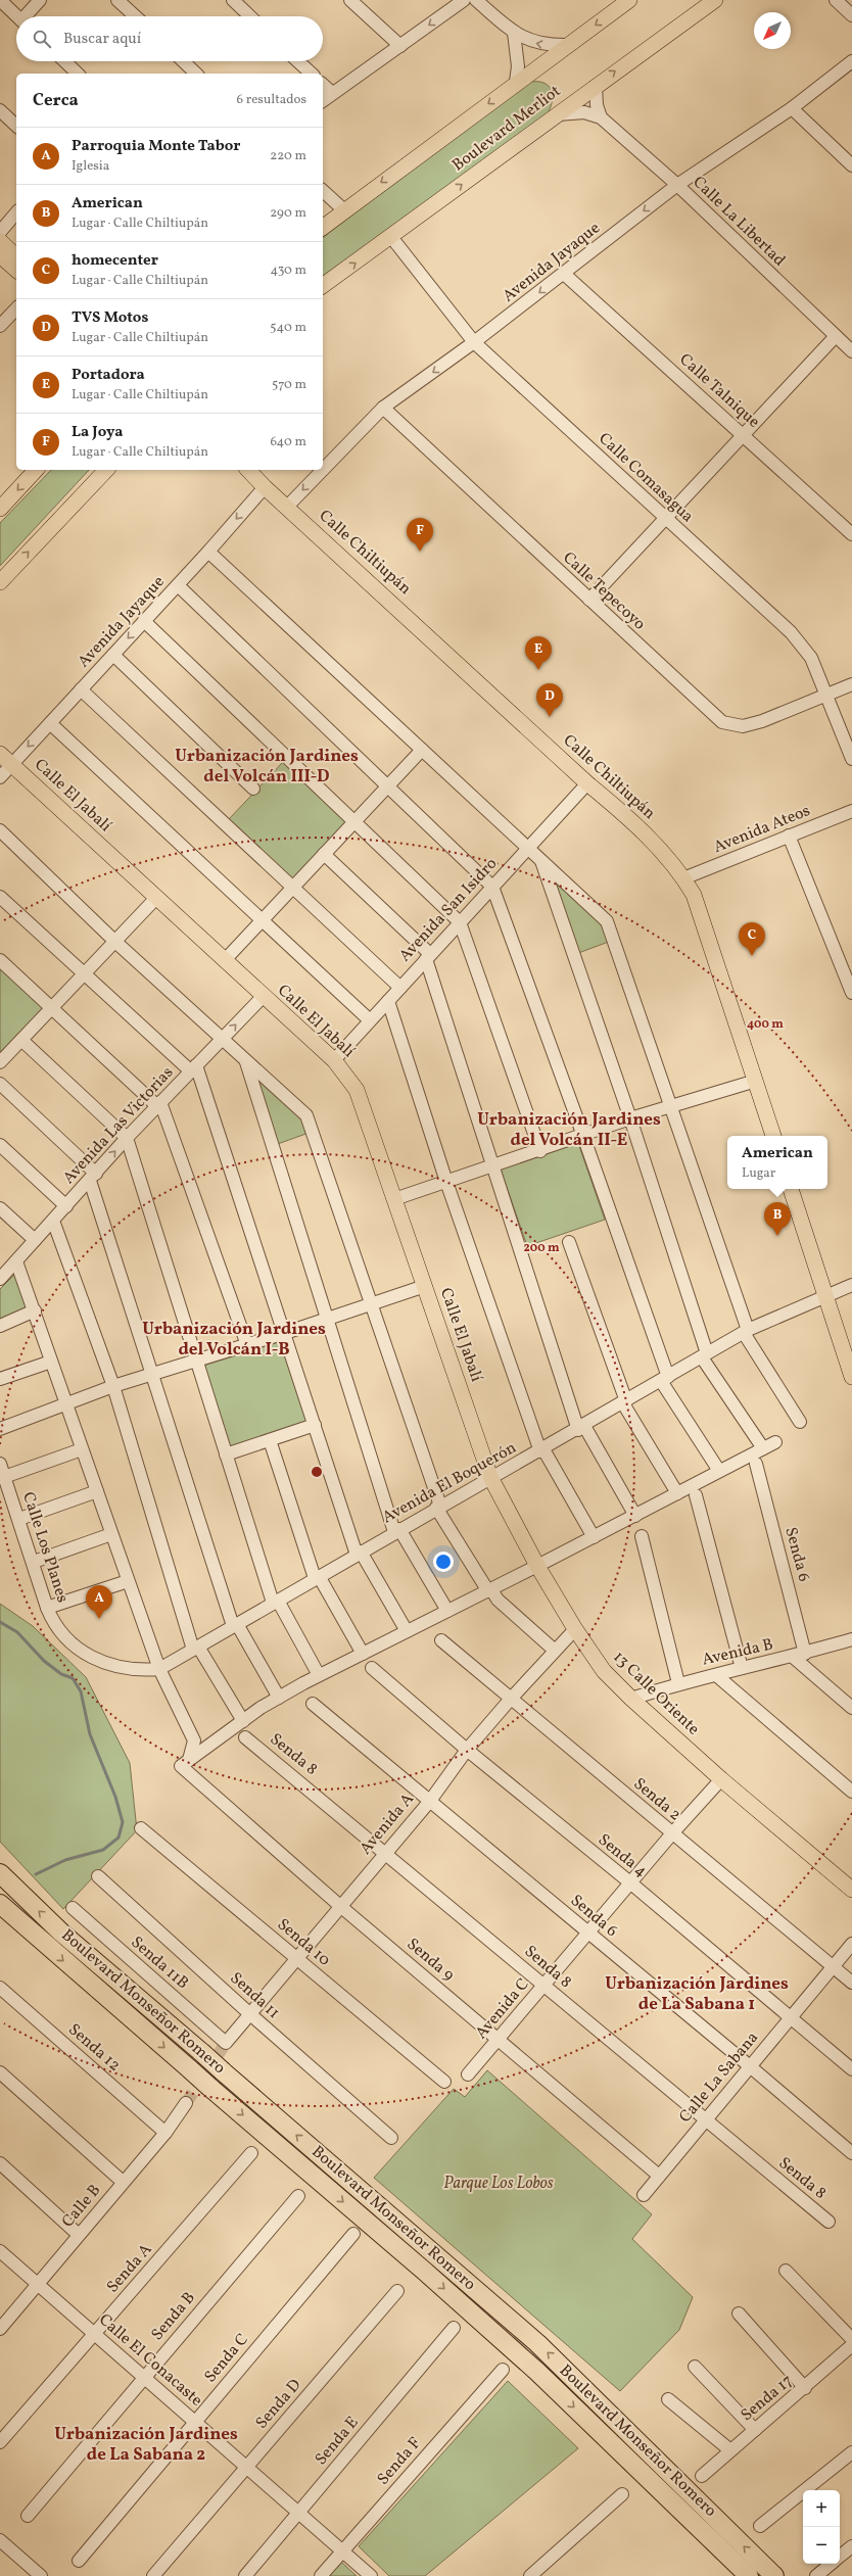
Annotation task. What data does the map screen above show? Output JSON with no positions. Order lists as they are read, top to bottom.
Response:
{
  "streets": {
    "highway": ["Boulevard Monseñor Romero"],
    "main road": [
      "Boulevard Merliot",
      "Calle Chiltiupán",
      "Calle El Jabalí",
      "13 Calle Oriente"
    ],
    "street": [
      "Calle La Libertad",
      "Avenida Jayaque",
      "Calle Talnique",
      "Calle Comasagua",
      "Calle Tepecoyo",
      "Avenida Ateos",
      "Avenida San Isidro",
      "Avenida Las Victorias",
      "Avenida El Boquerón",
      "Calle Los Planes",
      "Senda 6",
      "Avenida B",
      "Senda 8",
      "Senda 2",
      "Avenida A",
      "Senda 4",
      "Senda 10",
      "Senda 9",
      "Senda 11B",
      "Senda 11",
      "Avenida C",
      "Senda 12",
      "Calle La Sabana",
      "Calle B",
      "Senda A",
      "Senda B",
      "Senda C",
      "Calle El Conacaste",
      "Senda 17",
      "Senda D",
      "Senda E",
      "Senda F"
    ]
  },
  "crossings": [
    ["Boulevard Merliot", "Calle La Libertad"],
    ["Boulevard Merliot", "Calle Comasagua"],
    ["Calle La Libertad", "Avenida Jayaque"],
    ["Avenida Jayaque", "Calle Talnique"],
    ["Avenida Jayaque", "Calle Comasagua"],
    ["Avenida Jayaque", "Calle Chiltiupán"],
    ["Avenida Jayaque", "Calle Tepecoyo"],
    ["Avenida Jayaque", "Calle El Jabalí"],
    ["Calle Comasagua", "Calle Tepecoyo"],
    ["Calle Chiltiupán", "Avenida Ateos"],
    ["Calle Chiltiupán", "Avenida San Isidro"],
    ["Calle El Jabalí", "Avenida San Isidro"],
    ["Calle El Jabalí", "Avenida Las Victorias"],
    ["Calle El Jabalí", "Avenida El Boquerón"],
    ["Calle El Jabalí", "13 Calle Oriente"],
    ["Avenida El Boquerón", "Calle Los Planes"],
    ["Avenida El Boquerón", "13 Calle Oriente"],
    ["Senda 6", "Avenida B"],
    ["Senda 6", "Avenida A"],
    ["Senda 6", "Avenida C"],
    ["Senda 6", "Calle La Sabana"],
    ["Avenida B", "13 Calle Oriente"],
    ["13 Calle Oriente", "Avenida A"],
    ["13 Calle Oriente", "Avenida C"],
    ["Senda 8", "Avenida A"],
    ["Senda 8", "Avenida C"],
    ["Senda 8", "Calle La Sabana"],
    ["Senda 2", "Avenida A"],
    ["Senda 2", "Avenida C"],
    ["Senda 2", "Calle La Sabana"],
    ["Avenida A", "Senda 4"],
    ["Avenida A", "Senda 10"],
    ["Avenida A", "Senda 9"],
    ["Avenida A", "Senda 11B"],
    ["Avenida A", "Senda 11"],
    ["Senda 4", "Avenida C"],
    ["Senda 4", "Calle La Sabana"],
    ["Senda 9", "Avenida C"],
    ["Senda 9", "Calle La Sabana"],
    ["Senda 12", "Calle B"],
    ["Calle B", "Calle El Conacaste"],
    ["Senda A", "Calle El Conacaste"],
    ["Senda B", "Calle El Conacaste"],
    ["Senda C", "Calle El Conacaste"],
    ["Calle El Conacaste", "Senda D"],
    ["Calle El Conacaste", "Senda E"],
    ["Calle El Conacaste", "Senda F"]
  ],
  "one_way": ["Avenida Jayaque"],
  "districts": [
    "Urbanización Jardines del Volcán III-D",
    "Urbanización Jardines del Volcán II-E",
    "Urbanización Jardines del Volcán I-B",
    "Urbanización Jardines de La Sabana 1",
    "Urbanización Jardines de La Sabana 2"
  ],
  "parks": ["Parque Los Lobos"],
  "north": "bottom left",
  "page": {
    "search": "Buscar aquí",
    "heading": ["Cerca", "6 resultados"],
    "list": [
      {
        "mark": "A",
        "name": "Parroquia Monte Tabor",
        "note": "Iglesia",
        "value": "220 m"
      },
      {
        "mark": "B",
        "name": "American",
        "note": "Lugar · Calle Chiltiupán",
        "value": "290 m"
      },
      {
        "mark": "C",
        "name": "homecenter",
        "note": "Lugar · Calle Chiltiupán",
        "value": "430 m"
      },
      {
        "mark": "D",
        "name": "TVS Motos",
        "note": "Lugar · Calle Chiltiupán",
        "value": "540 m"
      },
      {
        "mark": "E",
        "name": "Portadora",
        "note": "Lugar · Calle Chiltiupán",
        "value": "570 m"
      },
      {
        "mark": "F",
        "name": "La Joya",
        "note": "Lugar · Calle Chiltiupán",
        "value": "640 m"
      }
    ],
    "pins": [
      "F",
      "E",
      "D",
      "C",
      "B",
      "A"
    ],
    "popup": ["American", "Lugar"],
    "map_buttons": ["+", "−"]
  },
  "rings": ["400 m", "200 m"]
}
